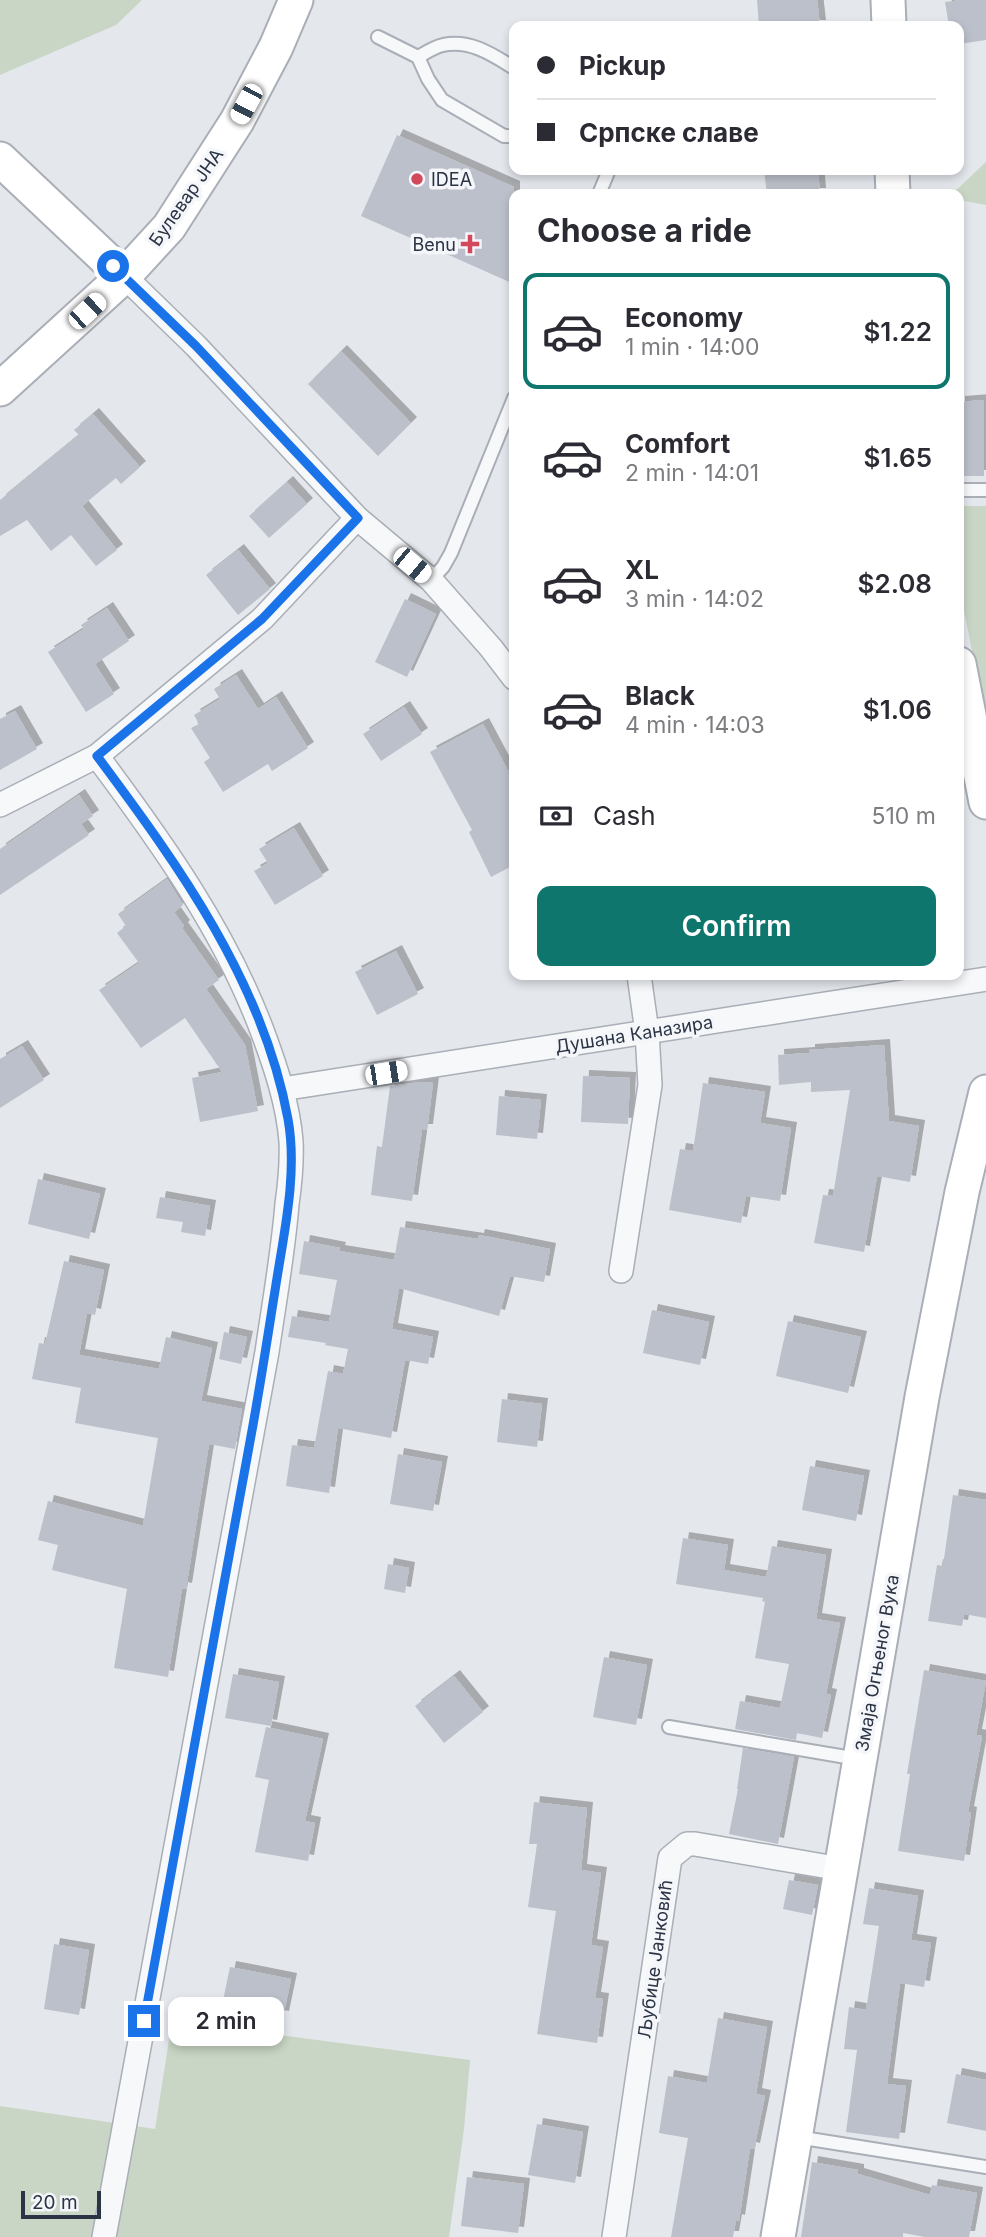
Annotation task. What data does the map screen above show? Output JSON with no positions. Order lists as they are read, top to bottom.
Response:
{
  "streets": {
    "street": [
      "Булевар ЈНА",
      "Душана Каназира",
      "Змаја Огњеног Вука",
      "Љубице Јанковић"
    ]
  },
  "crossings": [
    ["Змаја Огњеног Вука", "Љубице Јанковић"]
  ],
  "places": {
    "other": ["IDEA"],
    "health": ["Benu"]
  },
  "scale_bar": "20 m",
  "page": {
    "banner": ["Pickup", "Српске славе"],
    "heading": "Choose a ride",
    "list": [
      {
        "name": "Economy",
        "note": "1 min · 14:00",
        "value": "$1.22"
      },
      {
        "name": "Comfort",
        "note": "2 min · 14:01",
        "value": "$1.65"
      },
      {
        "name": "XL",
        "note": "3 min · 14:02",
        "value": "$2.08"
      },
      {
        "name": "Black",
        "note": "4 min · 14:03",
        "value": "$1.06"
      }
    ],
    "pay": ["Cash", "510 m"],
    "buttons": "Confirm",
    "bubble": "2 min",
    "scale": "20 m"
  }
}
